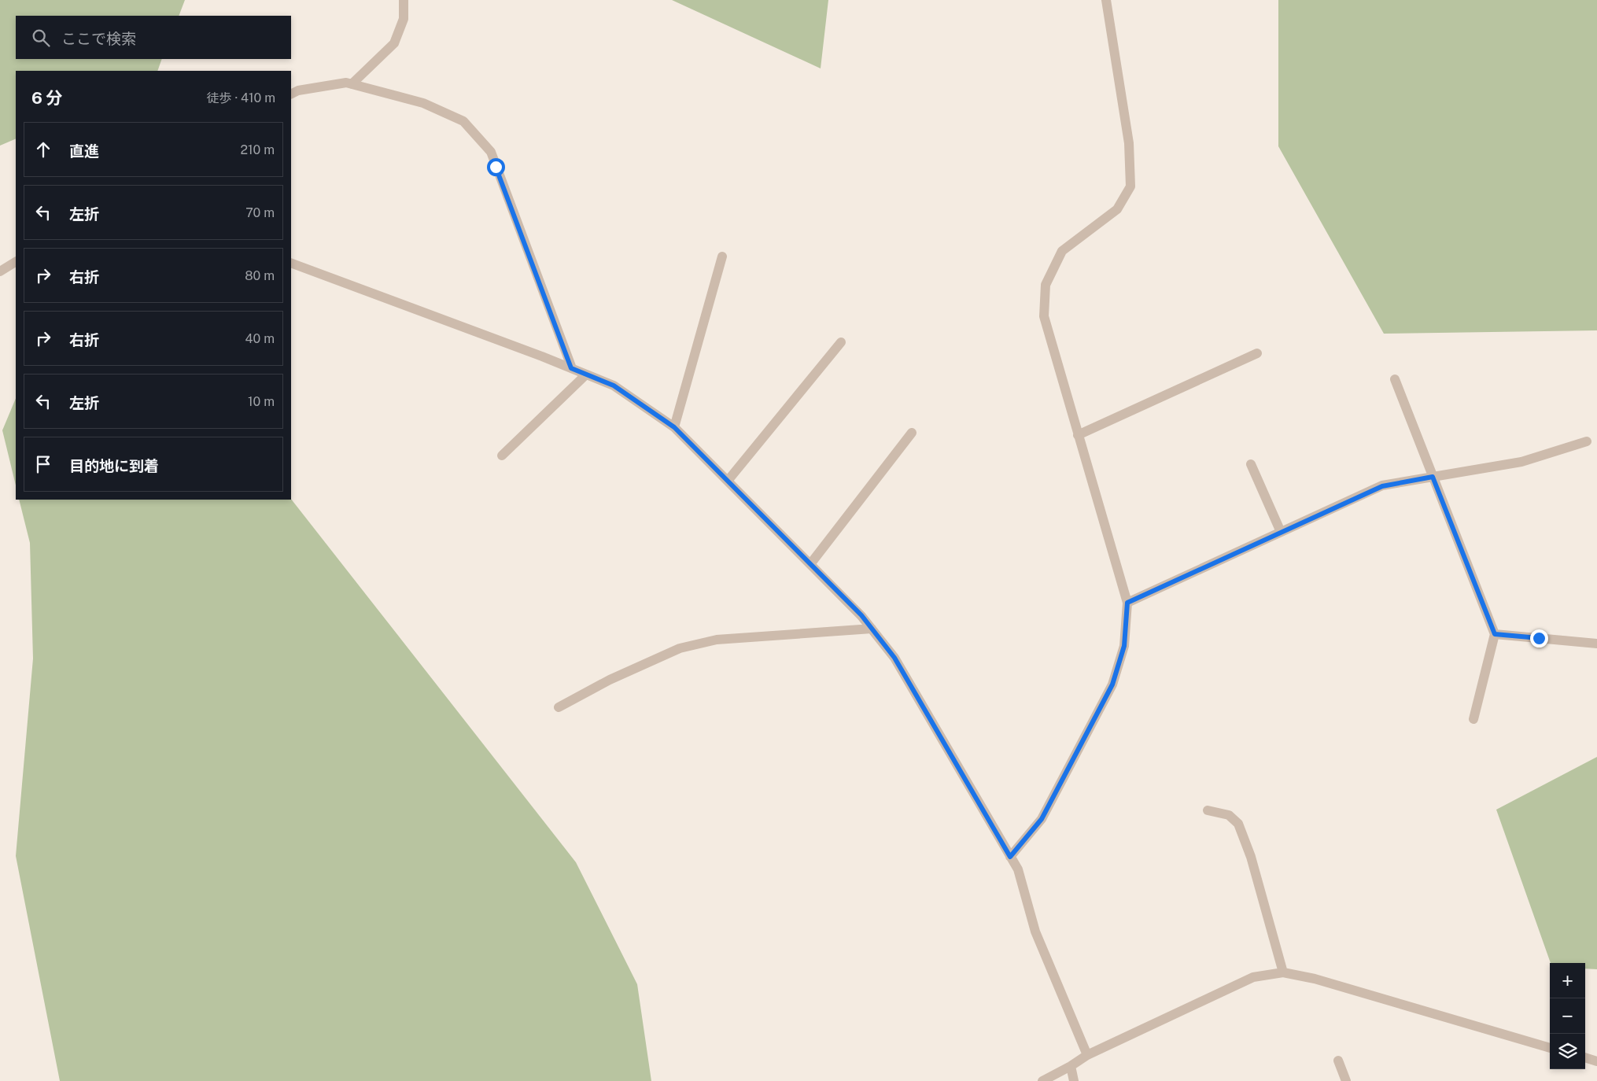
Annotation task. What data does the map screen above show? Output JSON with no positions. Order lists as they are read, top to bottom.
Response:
{
  "page": {
    "search": "ここで検索",
    "heading": ["6 分", "徒歩 · 410 m"],
    "list": [
      ["直進", "210 m"],
      ["左折", "70 m"],
      ["右折", "80 m"],
      ["右折", "40 m"],
      ["左折", "10 m"],
      "目的地に到着"
    ],
    "map_buttons": ["+", "−"]
  }
}
